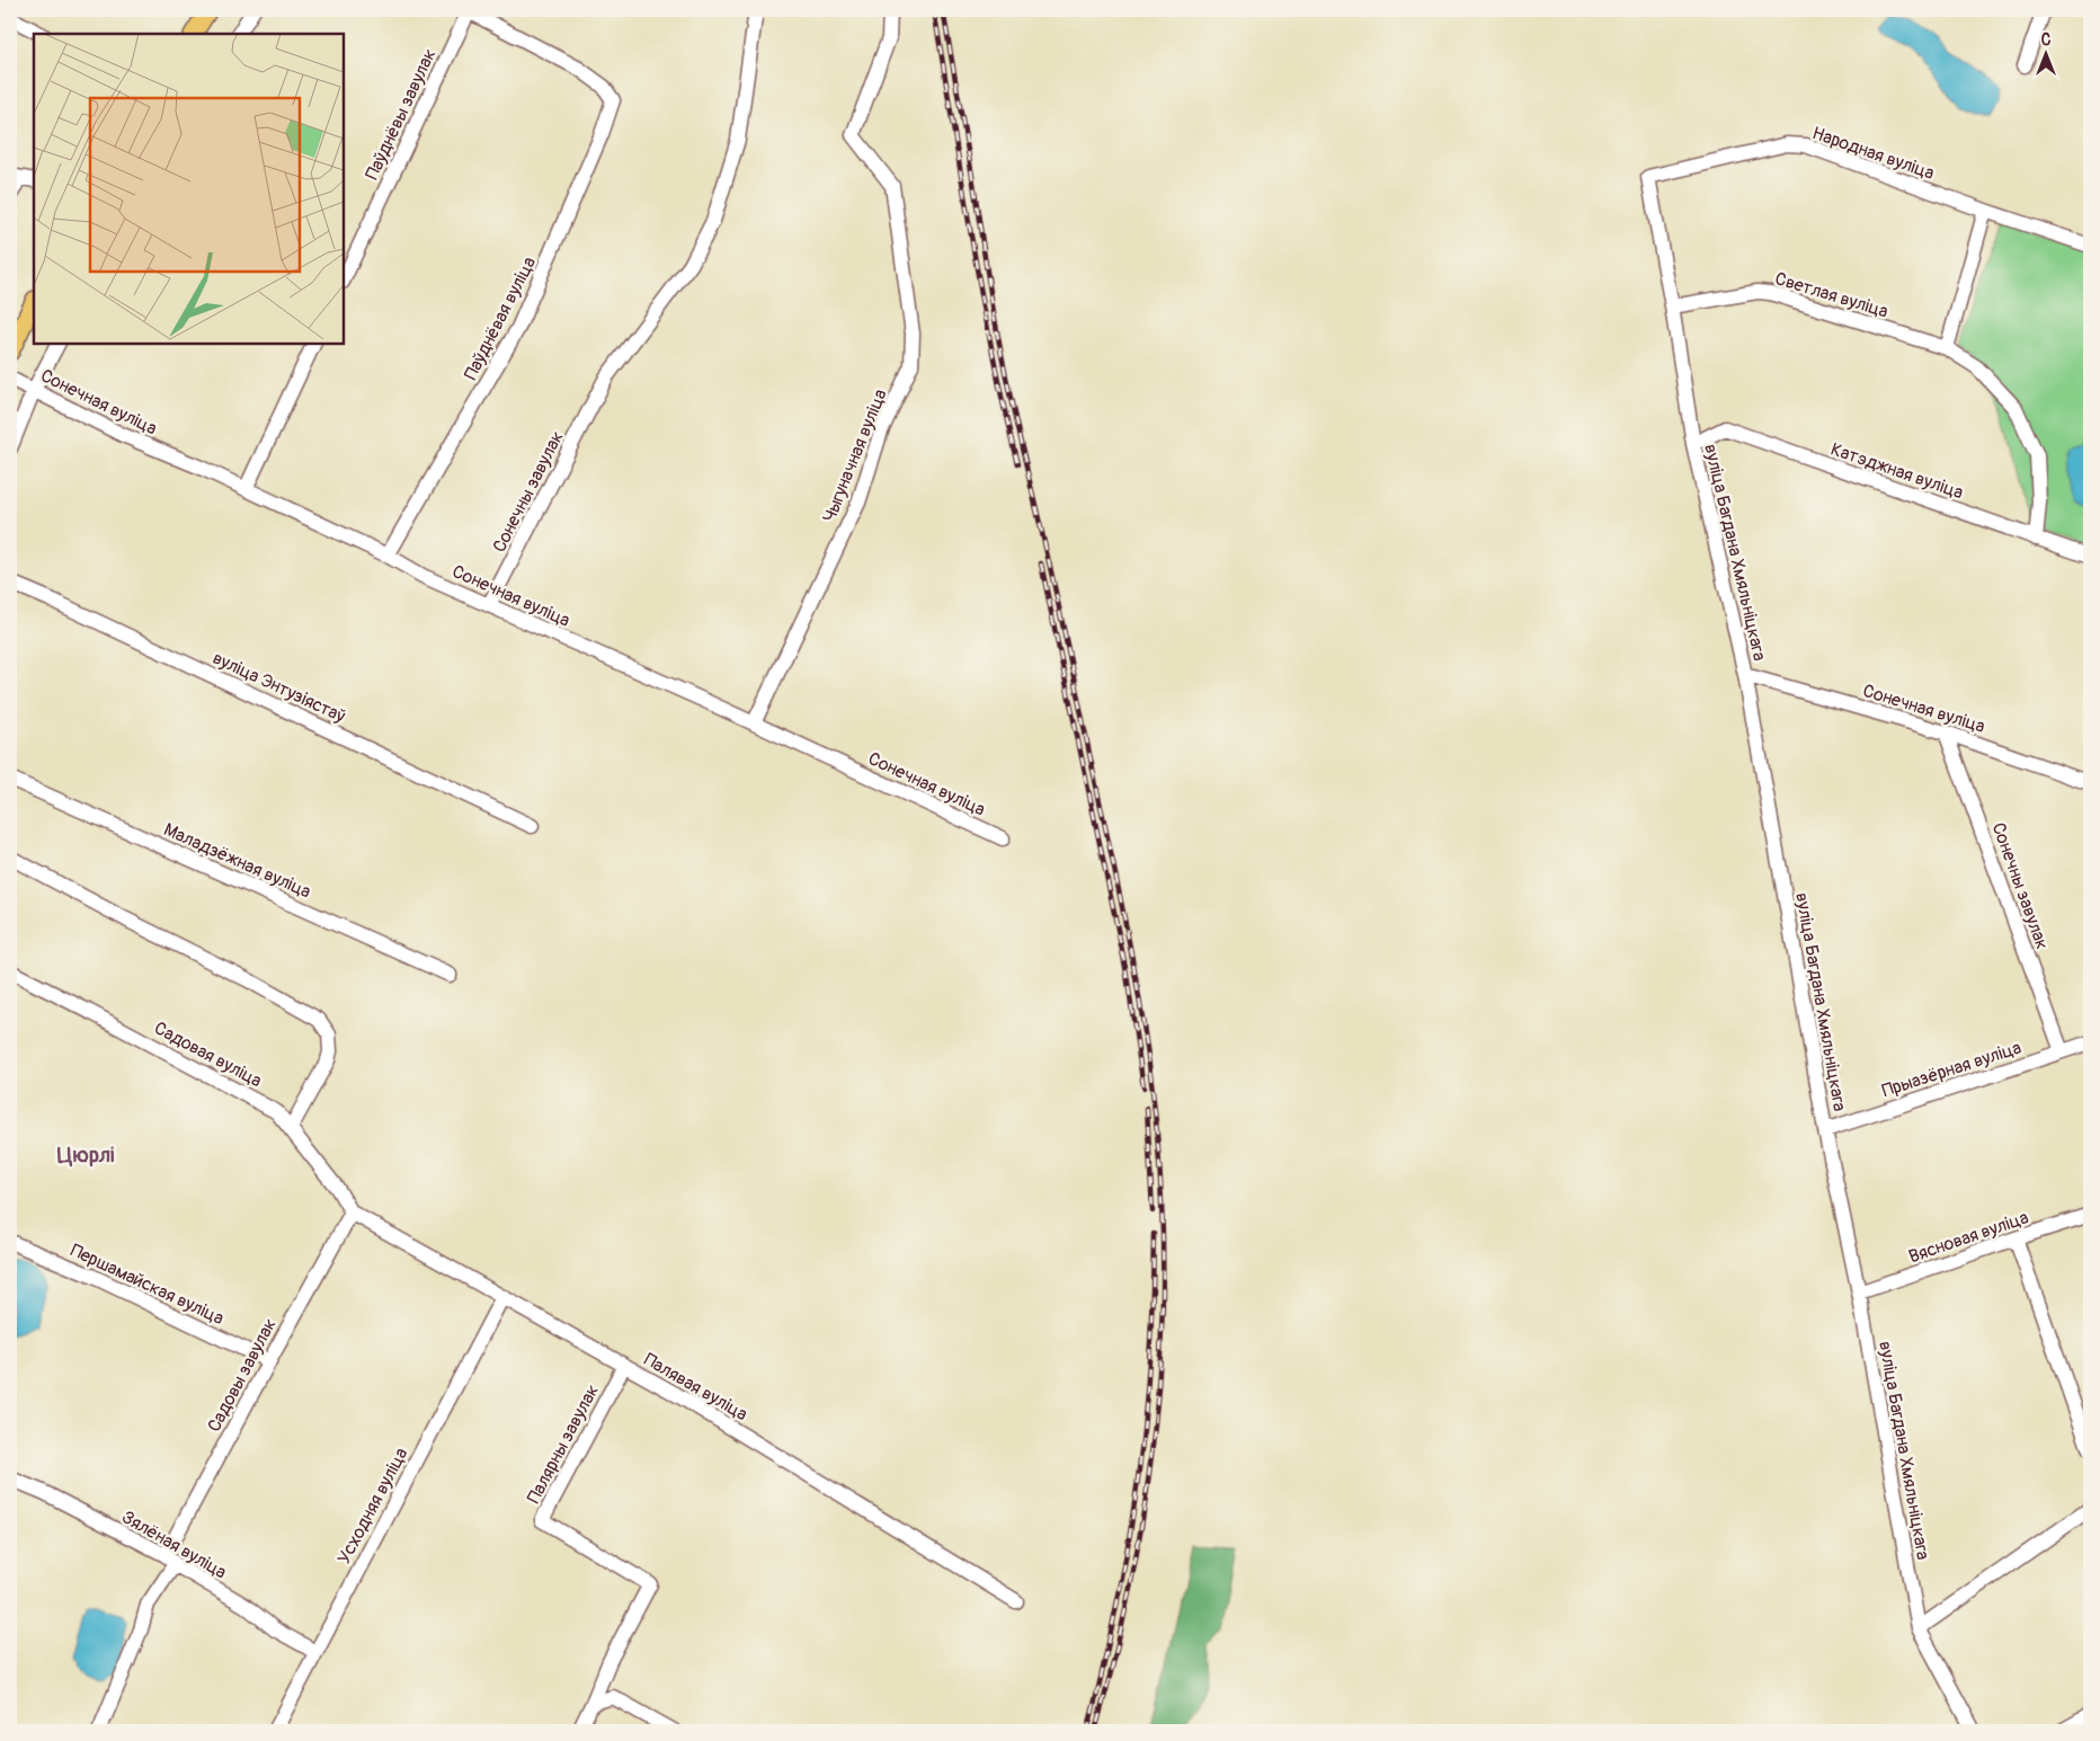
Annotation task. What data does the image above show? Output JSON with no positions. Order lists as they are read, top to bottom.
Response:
{
  "streets": {
    "street": [
      "Паўднёвы завулак",
      "Народная вуліца",
      "Светлая вуліца",
      "Паўднёвая вуліца",
      "Сонечная вуліца",
      "Чыгуначная вуліца",
      "Катэджная вуліца",
      "Сонечны завулак",
      "вуліца Багдана Хмяльніцкага",
      "вуліца Энтузіястаў",
      "Маладзёжная вуліца",
      "Садовая вуліца",
      "Прыазёрная вуліца",
      "Вясновая вуліца",
      "Першамайская вуліца",
      "Садовы завулак",
      "Палявая вуліца",
      "Палярны завулак",
      "Усходняя вуліца",
      "Зялёная вуліца"
    ]
  },
  "crossings": [
    ["Паўднёвы завулак", "Паўднёвая вуліца"],
    ["Народная вуліца", "вуліца Багдана Хмяльніцкага"],
    ["Светлая вуліца", "Катэджная вуліца"],
    ["Светлая вуліца", "вуліца Багдана Хмяльніцкага"],
    ["Паўднёвая вуліца", "Сонечная вуліца"],
    ["Сонечная вуліца", "Чыгуначная вуліца"],
    ["Сонечная вуліца", "Сонечны завулак"],
    ["Сонечная вуліца", "вуліца Багдана Хмяльніцкага"],
    ["Катэджная вуліца", "вуліца Багдана Хмяльніцкага"],
    ["Сонечны завулак", "Прыазёрная вуліца"],
    ["вуліца Багдана Хмяльніцкага", "Прыазёрная вуліца"],
    ["вуліца Багдана Хмяльніцкага", "Вясновая вуліца"],
    ["Садовая вуліца", "Садовы завулак"],
    ["Садовая вуліца", "Палявая вуліца"],
    ["Першамайская вуліца", "Садовы завулак"],
    ["Садовы завулак", "Палявая вуліца"],
    ["Садовы завулак", "Зялёная вуліца"],
    ["Палявая вуліца", "Палярны завулак"],
    ["Палявая вуліца", "Усходняя вуліца"],
    ["Усходняя вуліца", "Зялёная вуліца"]
  ],
  "districts": ["Цюрлі"],
  "north": "top"
}
